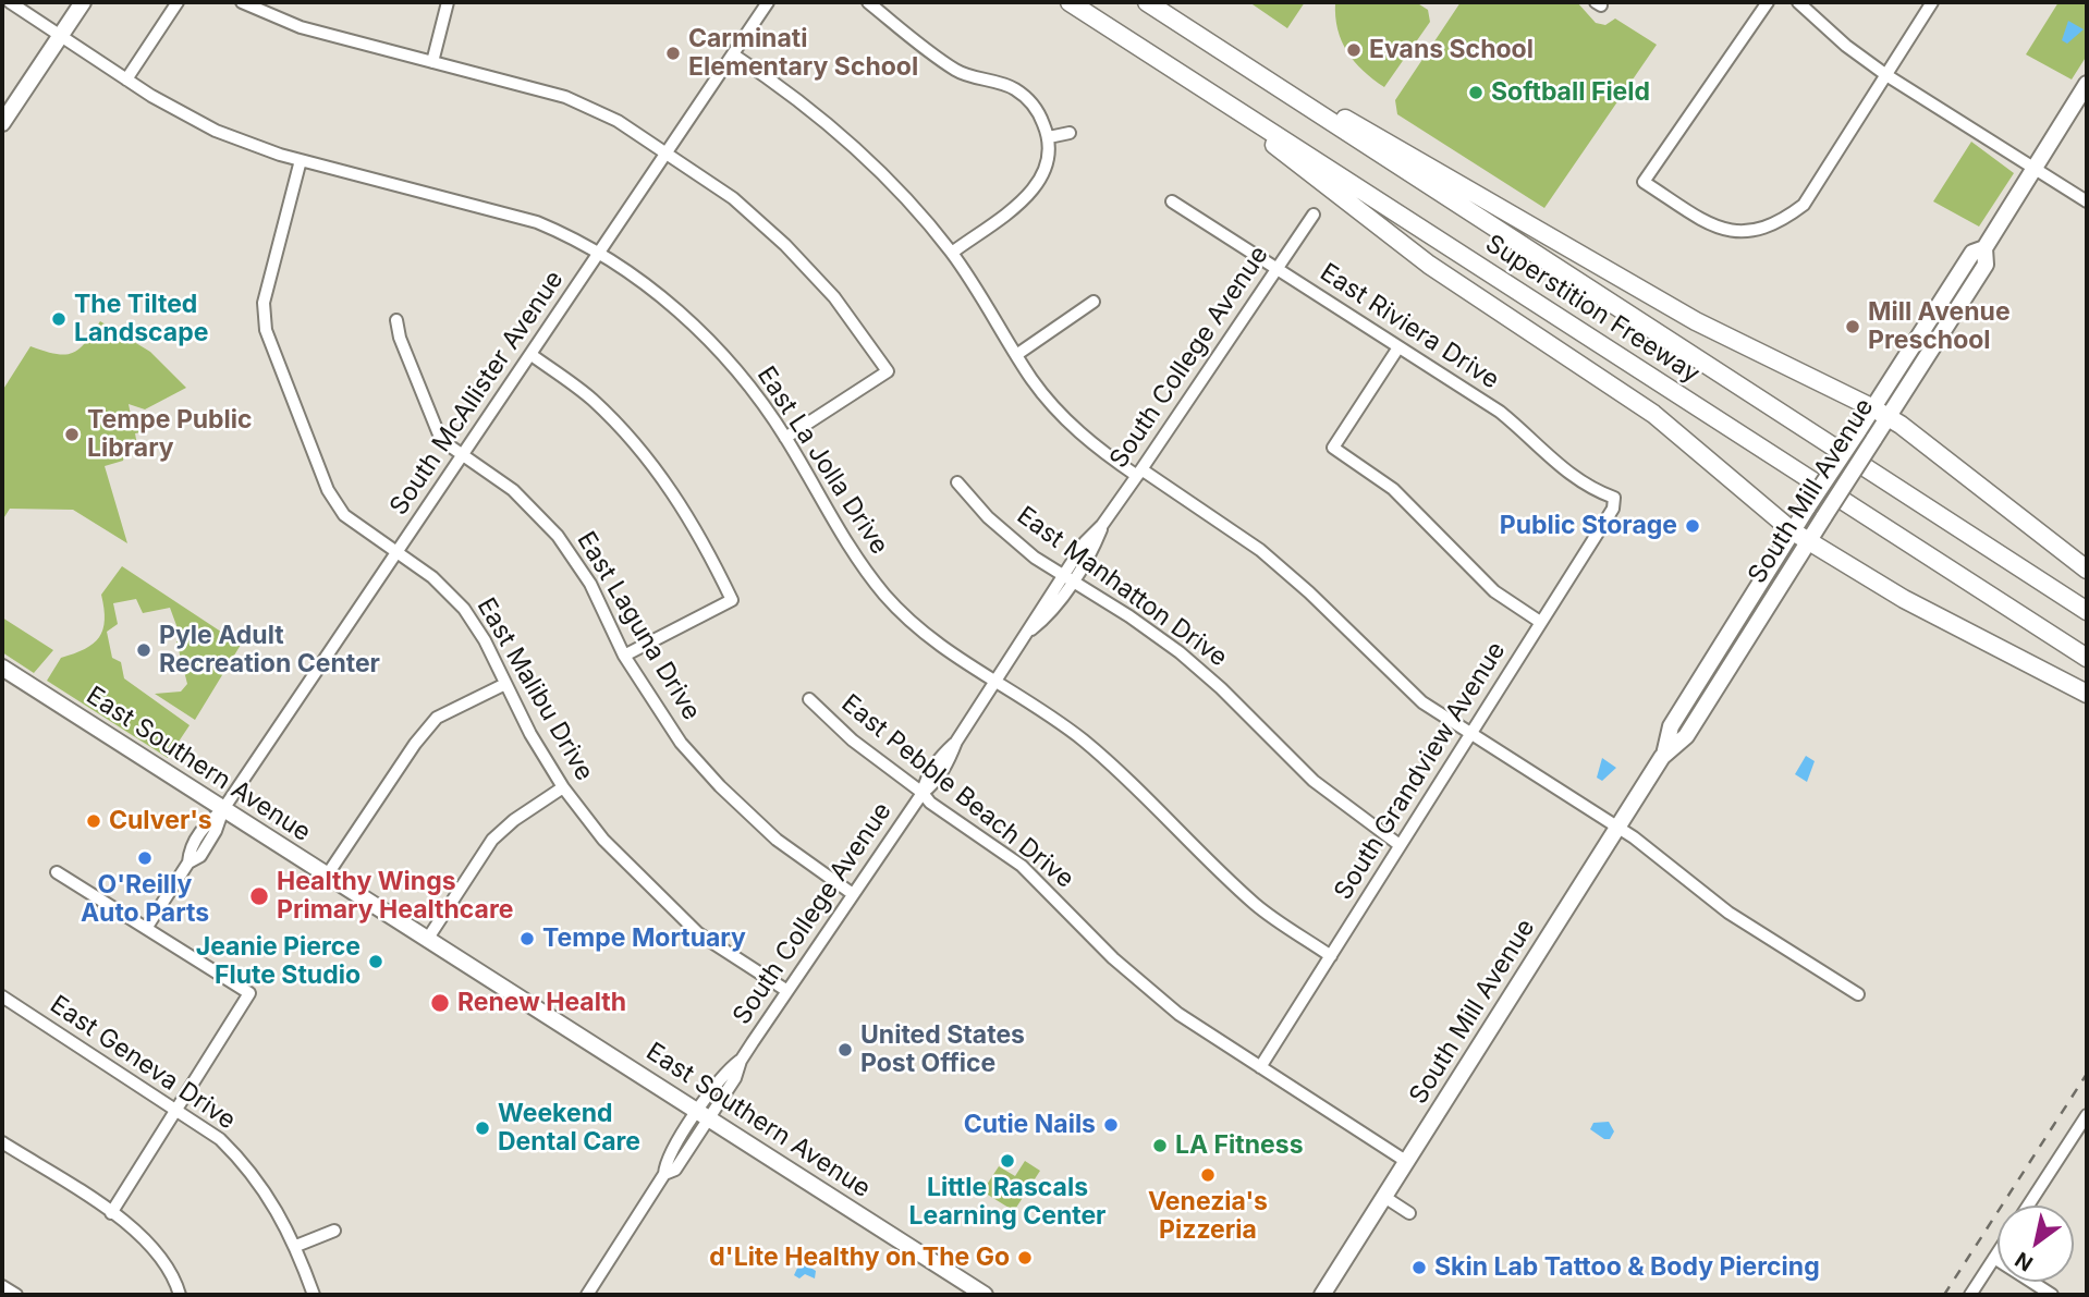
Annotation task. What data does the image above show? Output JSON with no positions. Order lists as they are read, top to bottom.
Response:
{
  "streets": {
    "highway": ["Superstition Freeway"],
    "main road": ["South Mill Avenue", "East Southern Avenue"],
    "street": [
      "East Riviera Drive",
      "South College Avenue",
      "South McAllister Avenue",
      "East La Jolla Drive",
      "East Manhatton Drive",
      "East Laguna Drive",
      "East Malibu Drive",
      "South Grandview Avenue",
      "East Pebble Beach Drive",
      "East Geneva Drive"
    ]
  },
  "crossings": [
    ["East Riviera Drive", "South College Avenue"],
    ["East Riviera Drive", "South Grandview Avenue"],
    ["South College Avenue", "East La Jolla Drive"],
    ["South College Avenue", "East Manhatton Drive"],
    ["South College Avenue", "East Laguna Drive"],
    ["South College Avenue", "East Malibu Drive"],
    ["South College Avenue", "East Southern Avenue"],
    ["South College Avenue", "East Pebble Beach Drive"],
    ["South McAllister Avenue", "East La Jolla Drive"],
    ["South McAllister Avenue", "East Laguna Drive"],
    ["South McAllister Avenue", "East Malibu Drive"],
    ["South McAllister Avenue", "East Southern Avenue"],
    ["East La Jolla Drive", "East Malibu Drive"],
    ["East La Jolla Drive", "South Grandview Avenue"],
    ["South Mill Avenue", "East Pebble Beach Drive"],
    ["East Manhatton Drive", "South Grandview Avenue"],
    ["South Grandview Avenue", "East Pebble Beach Drive"]
  ],
  "places": [
    "Evans School",
    "Carminati Elementary School",
    "Softball Field",
    "The Tilted Landscape",
    "Mill Avenue Preschool",
    "Tempe Public Library",
    "Public Storage",
    "Pyle Adult Recreation Center",
    "Culver's",
    "O'Reilly Auto Parts",
    "Healthy Wings Primary Healthcare",
    "Tempe Mortuary",
    "Jeanie Pierce Flute Studio",
    "Renew Health",
    "United States Post Office",
    "Cutie Nails",
    "Weekend Dental Care",
    "LA Fitness",
    "Little Rascals Learning Center",
    "Venezia's Pizzeria",
    "d'Lite Healthy on The Go",
    "Skin Lab Tattoo & Body Piercing"
  ],
  "north": "bottom left"
}
